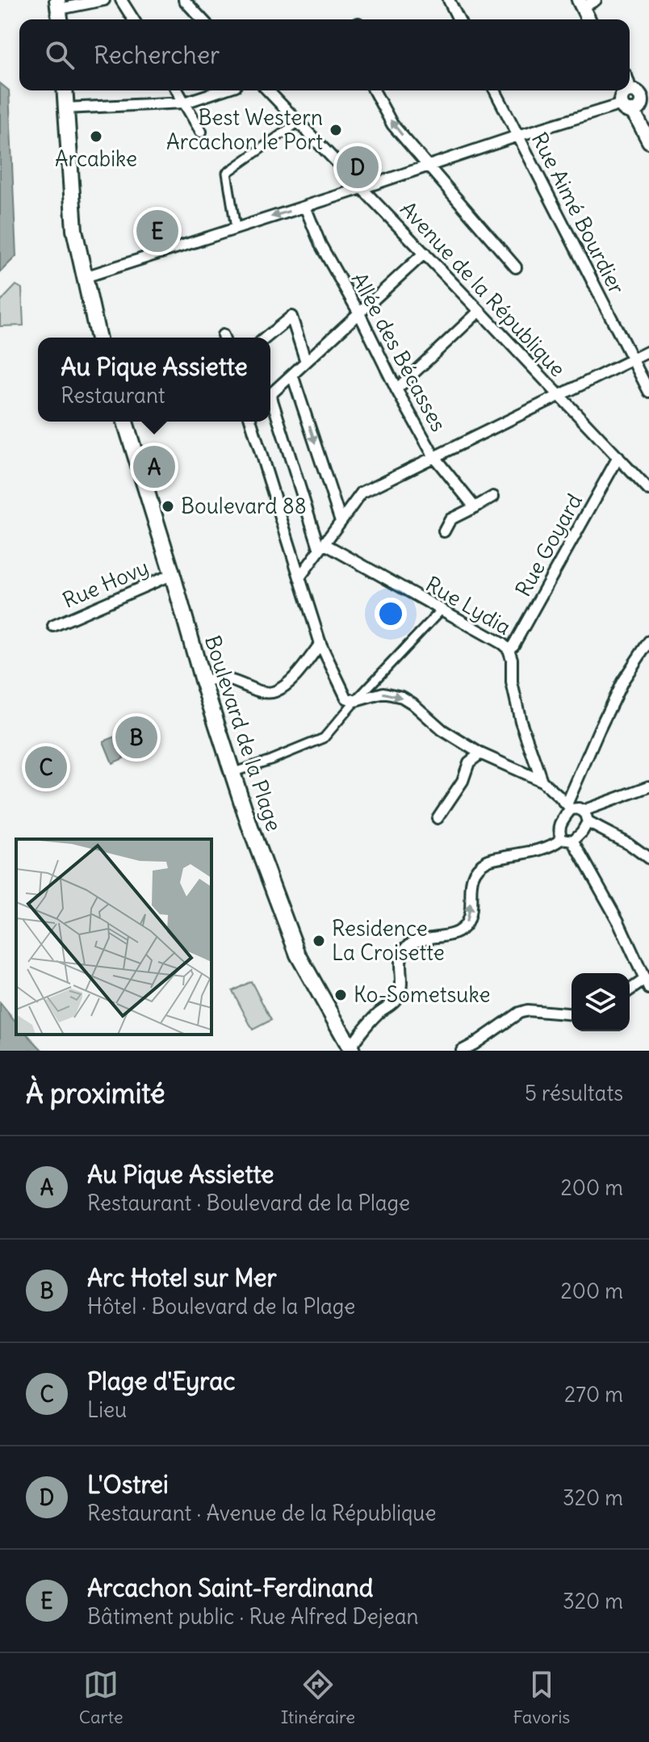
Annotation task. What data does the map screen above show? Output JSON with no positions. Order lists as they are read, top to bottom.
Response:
{
  "streets": {
    "main road": ["Boulevard de la Plage"],
    "street": [
      "Rue Aimé Bourdier",
      "Avenue de la République",
      "Allée des Bécasses",
      "Rue Goyard",
      "Rue Hovy",
      "Rue Lydia"
    ]
  },
  "crossings": [
    ["Avenue de la République", "Rue Goyard"],
    ["Rue Goyard", "Rue Lydia"],
    ["Rue Hovy", "Boulevard de la Plage"]
  ],
  "places": [
    "Best Western Arcachon le Port",
    "Arcabike",
    "Boulevard 88",
    "Residence La Croisette",
    "Ko-Sometsuke"
  ],
  "page": {
    "search": "Rechercher",
    "pins": [
      "D",
      "E",
      "A",
      "B",
      "C"
    ],
    "popup": ["Au Pique Assiette", "Restaurant"],
    "heading": ["À proximité", "5 résultats"],
    "list": [
      {
        "mark": "A",
        "name": "Au Pique Assiette",
        "note": "Restaurant · Boulevard de la Plage",
        "value": "200 m"
      },
      {
        "mark": "B",
        "name": "Arc Hotel sur Mer",
        "note": "Hôtel · Boulevard de la Plage",
        "value": "200 m"
      },
      {
        "mark": "C",
        "name": "Plage d'Eyrac",
        "note": "Lieu",
        "value": "270 m"
      },
      {
        "mark": "D",
        "name": "L'Ostrei",
        "note": "Restaurant · Avenue de la République",
        "value": "320 m"
      },
      {
        "mark": "E",
        "name": "Arcachon Saint-Ferdinand",
        "note": "Bâtiment public · Rue Alfred Dejean",
        "value": "320 m"
      }
    ],
    "nav": ["Carte", "Itinéraire", "Favoris"]
  }
}
